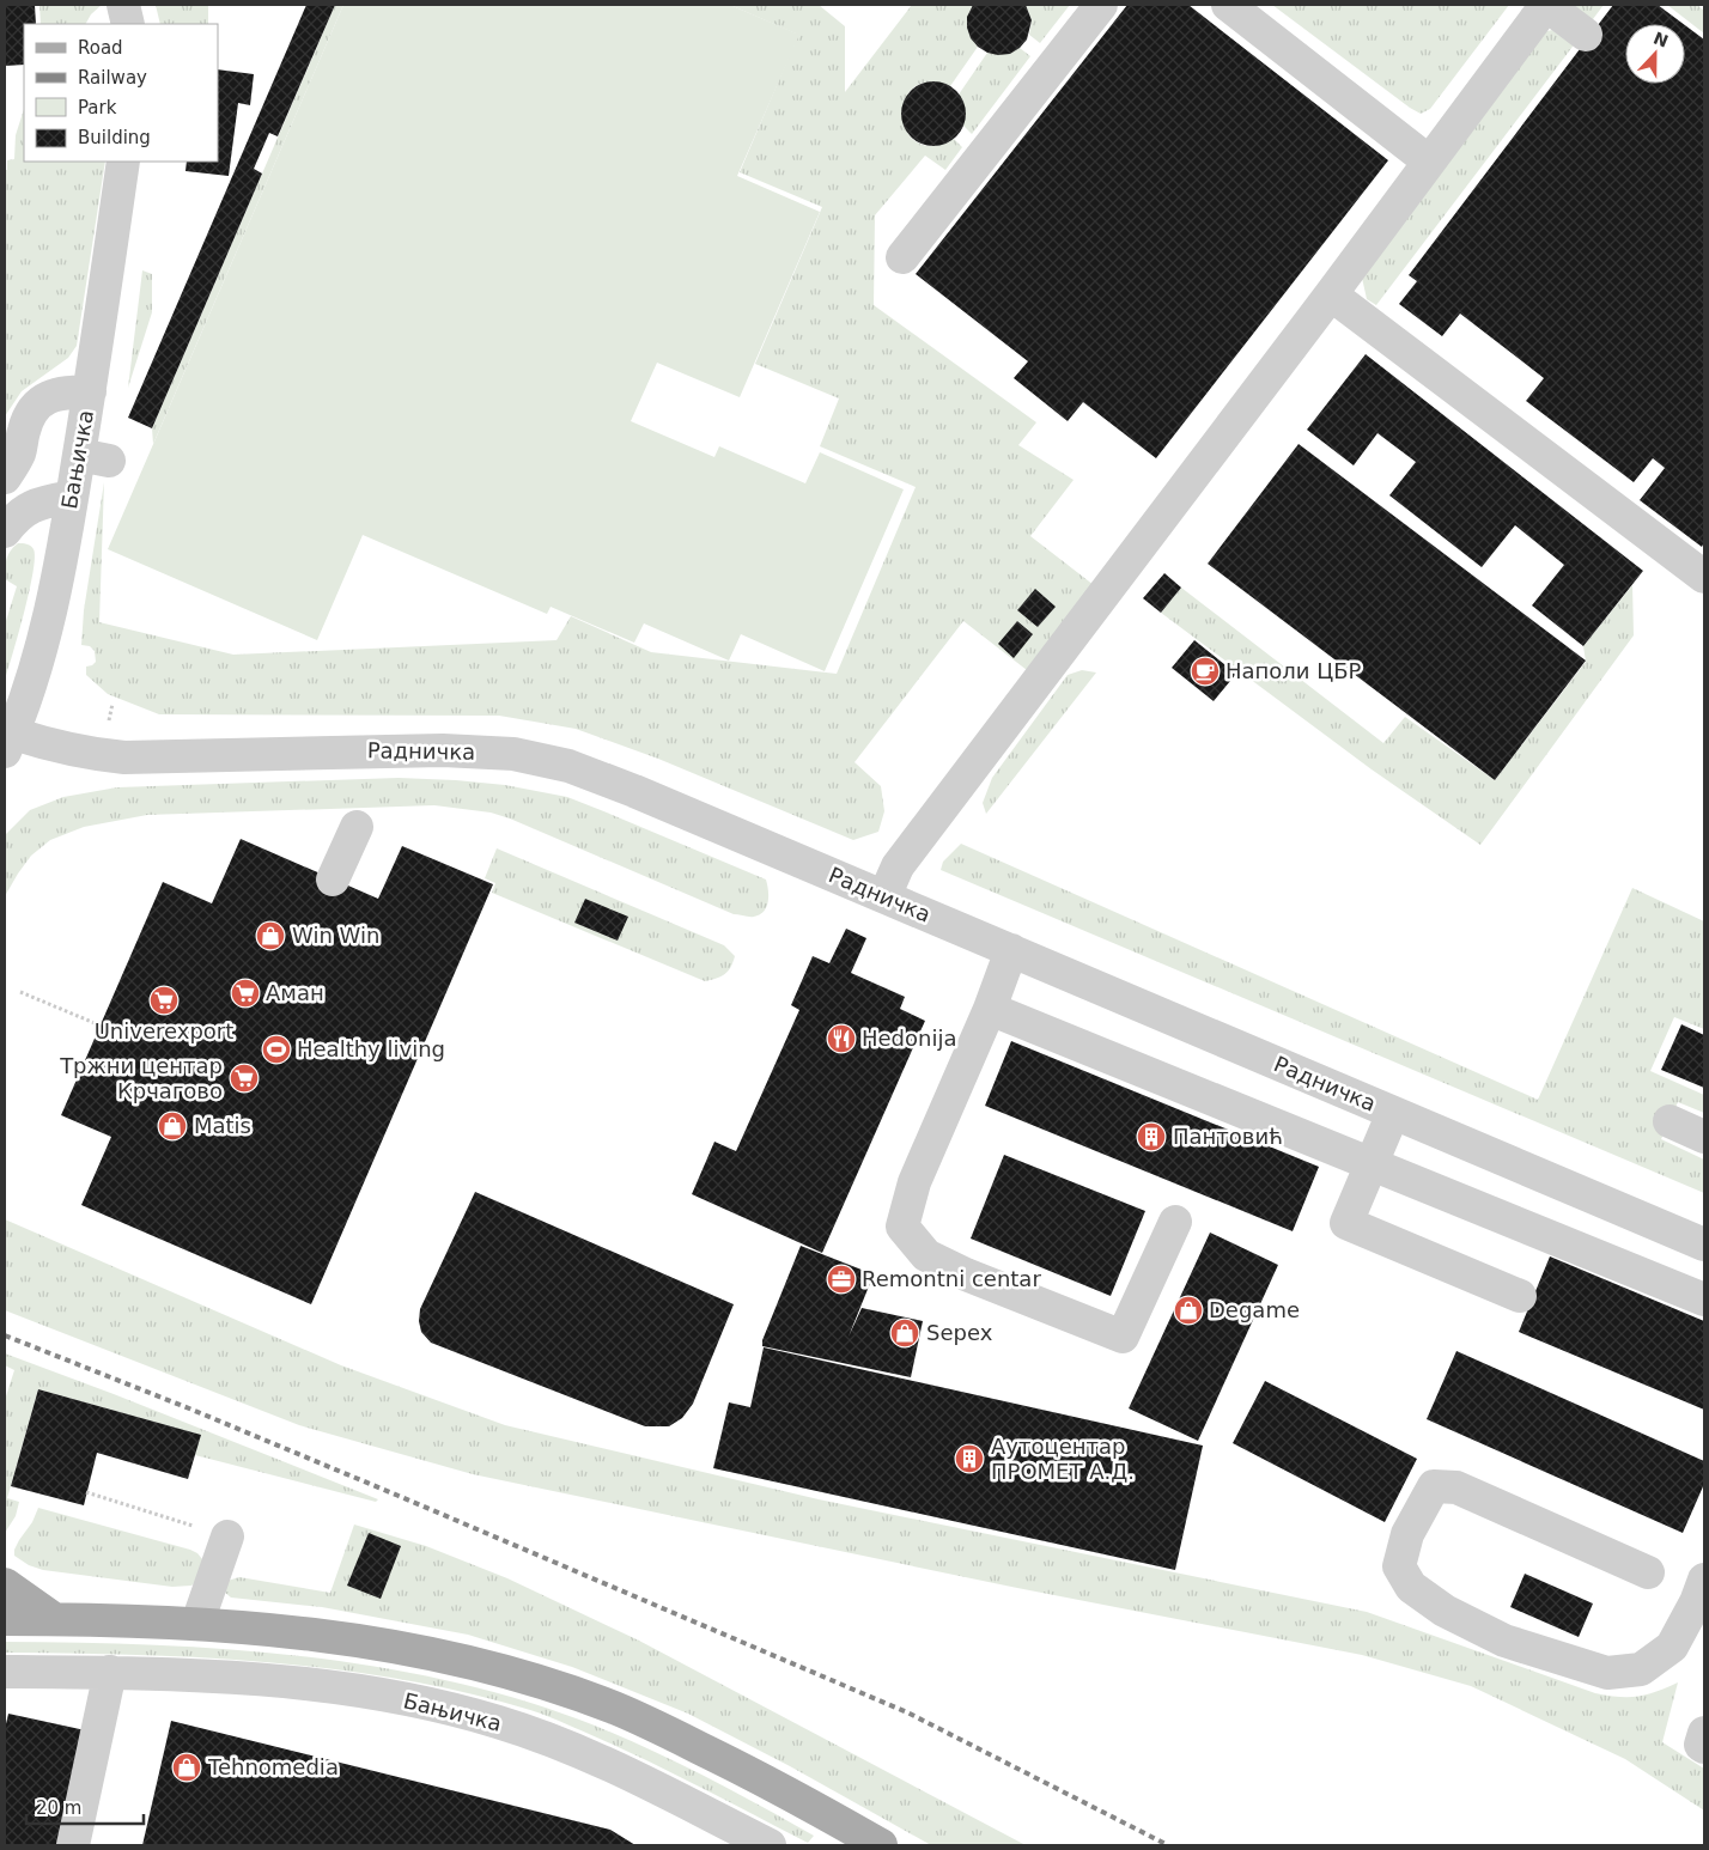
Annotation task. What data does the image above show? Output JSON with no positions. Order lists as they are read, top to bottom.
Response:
{
  "streets": {
    "street": ["Бањичка", "Радничка"]
  },
  "crossings": [
    ["Бањичка", "Радничка"]
  ],
  "places": {
    "cafe": ["Наполи ЦБР"],
    "shop": [
      "Win Win",
      "Matis",
      "Degame",
      "Sepex",
      "Tehnomedia"
    ],
    "supermarket": ["Аман", "Univerexport", "Тржни центар Крчагово"],
    "restaurant": ["Hedonija"],
    "sports": ["Healthy living"],
    "building": ["Пантовић", "Аутоцентар ПРОМЕТ А.Д."],
    "office": ["Remontni centar"]
  },
  "legend": [
    "Road",
    "Railway",
    "Park",
    "Building"
  ],
  "scale_bar": "20 m",
  "north": "top"
}
